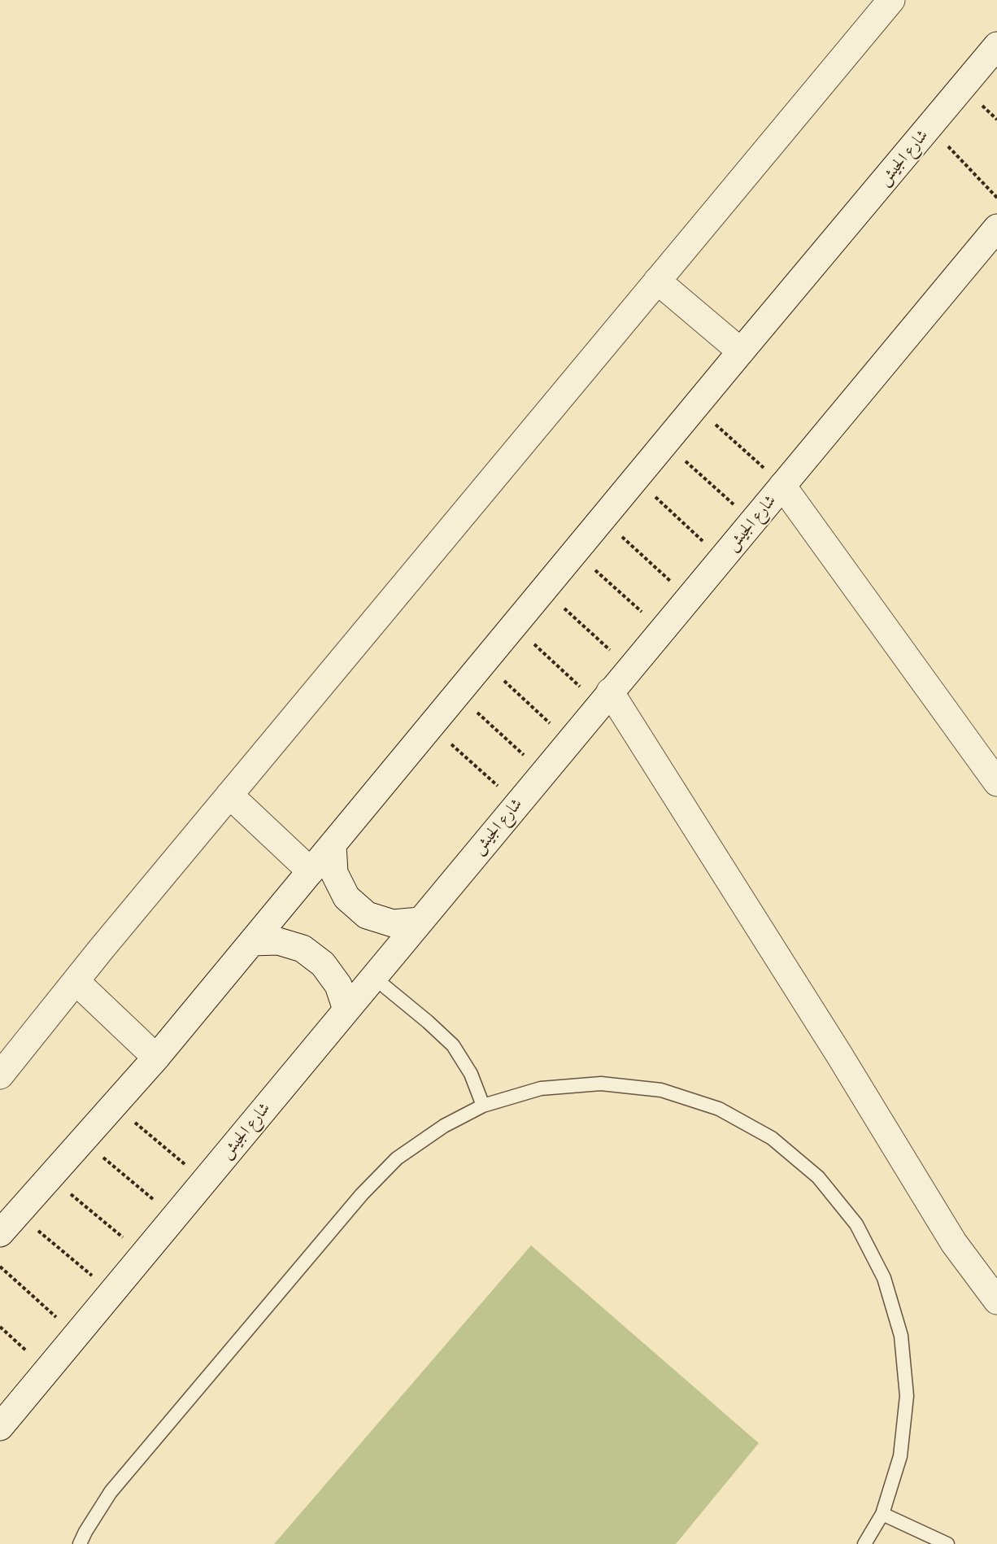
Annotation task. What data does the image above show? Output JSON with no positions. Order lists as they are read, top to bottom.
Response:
{
  "streets": {
    "main road": ["شارع الجيش"]
  }
}
